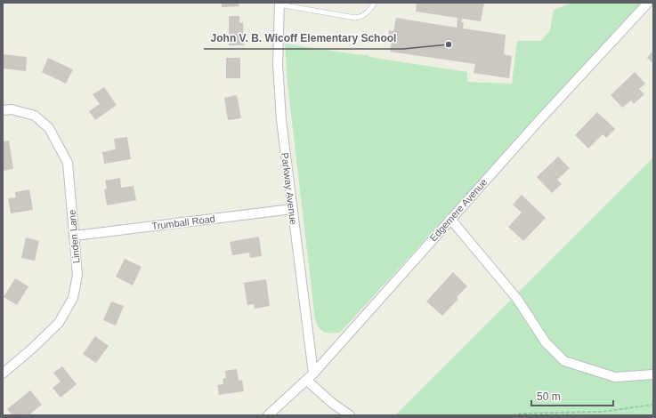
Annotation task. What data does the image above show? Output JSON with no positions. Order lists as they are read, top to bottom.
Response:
{
  "streets": {
    "street": [
      "Parkway Avenue",
      "Edgemere Avenue",
      "Trumball Road",
      "Linden Lane"
    ]
  },
  "crossings": [
    ["Parkway Avenue", "Edgemere Avenue"],
    ["Parkway Avenue", "Trumball Road"],
    ["Trumball Road", "Linden Lane"]
  ],
  "places": ["John V. B. Wicoff Elementary School"],
  "scale_bar": "50 m"
}
